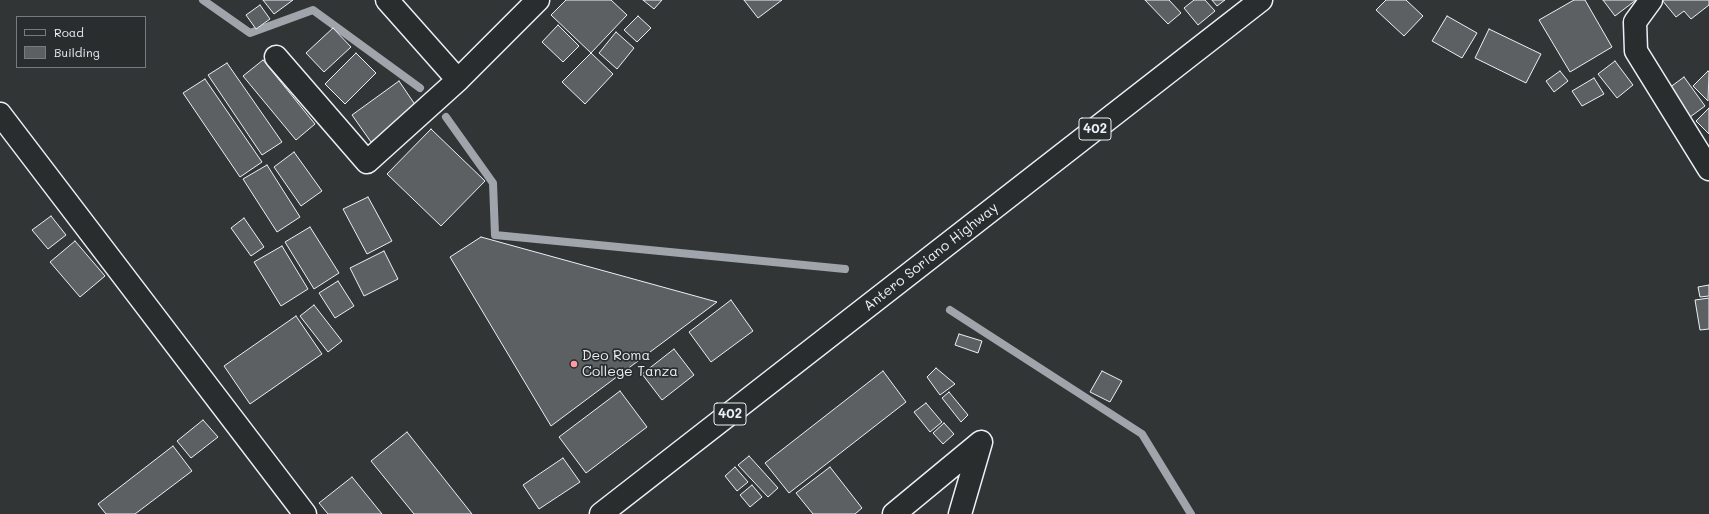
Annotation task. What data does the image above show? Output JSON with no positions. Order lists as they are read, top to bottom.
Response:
{
  "streets": {
    "street": ["402", "Antero Soriano Highway"]
  },
  "places": ["Deo Roma College Tanza"],
  "legend": ["Road", "Building"]
}
